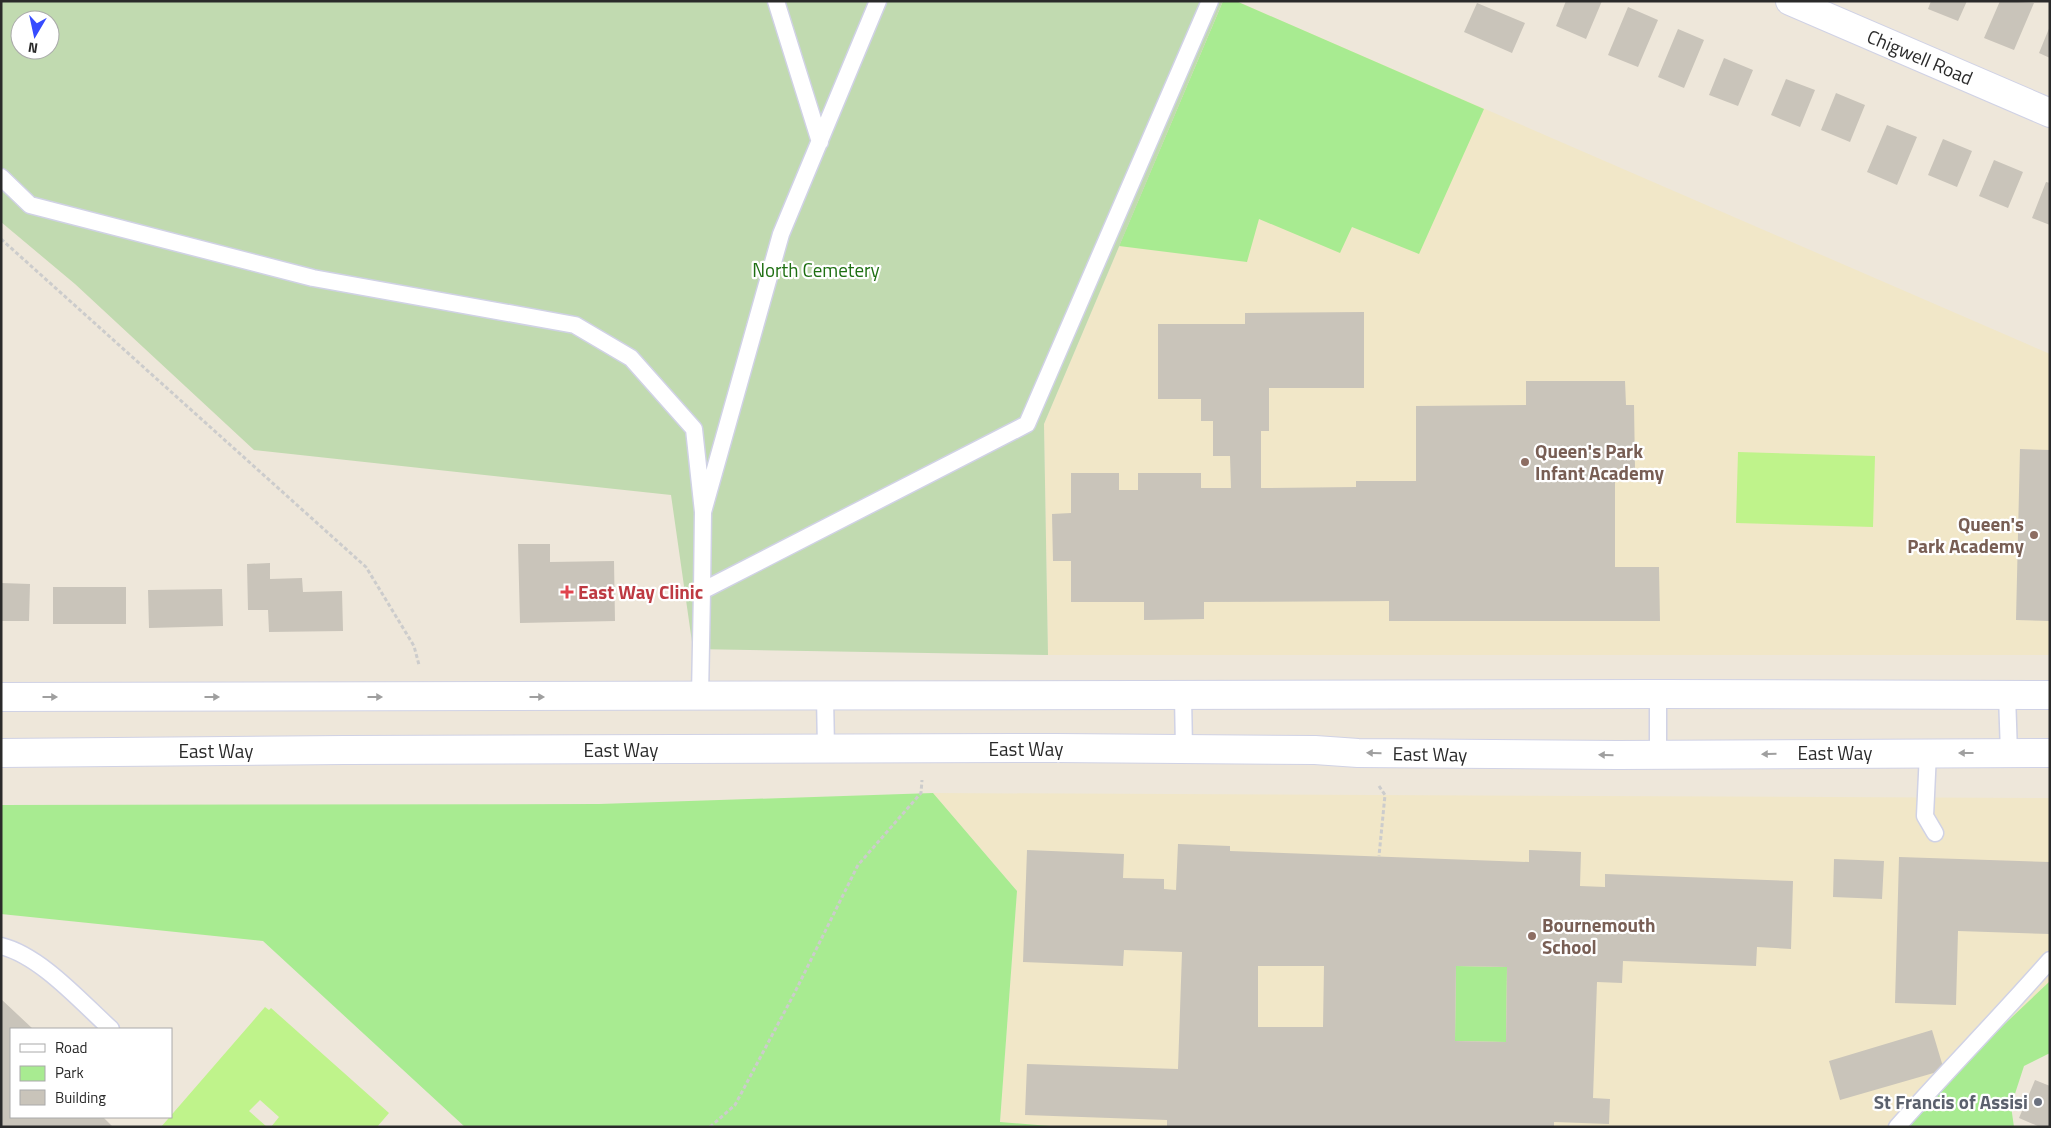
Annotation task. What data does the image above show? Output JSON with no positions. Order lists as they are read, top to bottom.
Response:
{
  "streets": {
    "street": ["Chigwell Road", "East Way"]
  },
  "parks": ["North Cemetery"],
  "places": {
    "other": [
      "Queen's Park Infant Academy",
      "Queen's Park Academy",
      "Bournemouth School",
      "St Francis of Assisi"
    ],
    "health": ["East Way Clinic"]
  },
  "legend": ["Road", "Park", "Building"],
  "north": "bottom"
}
